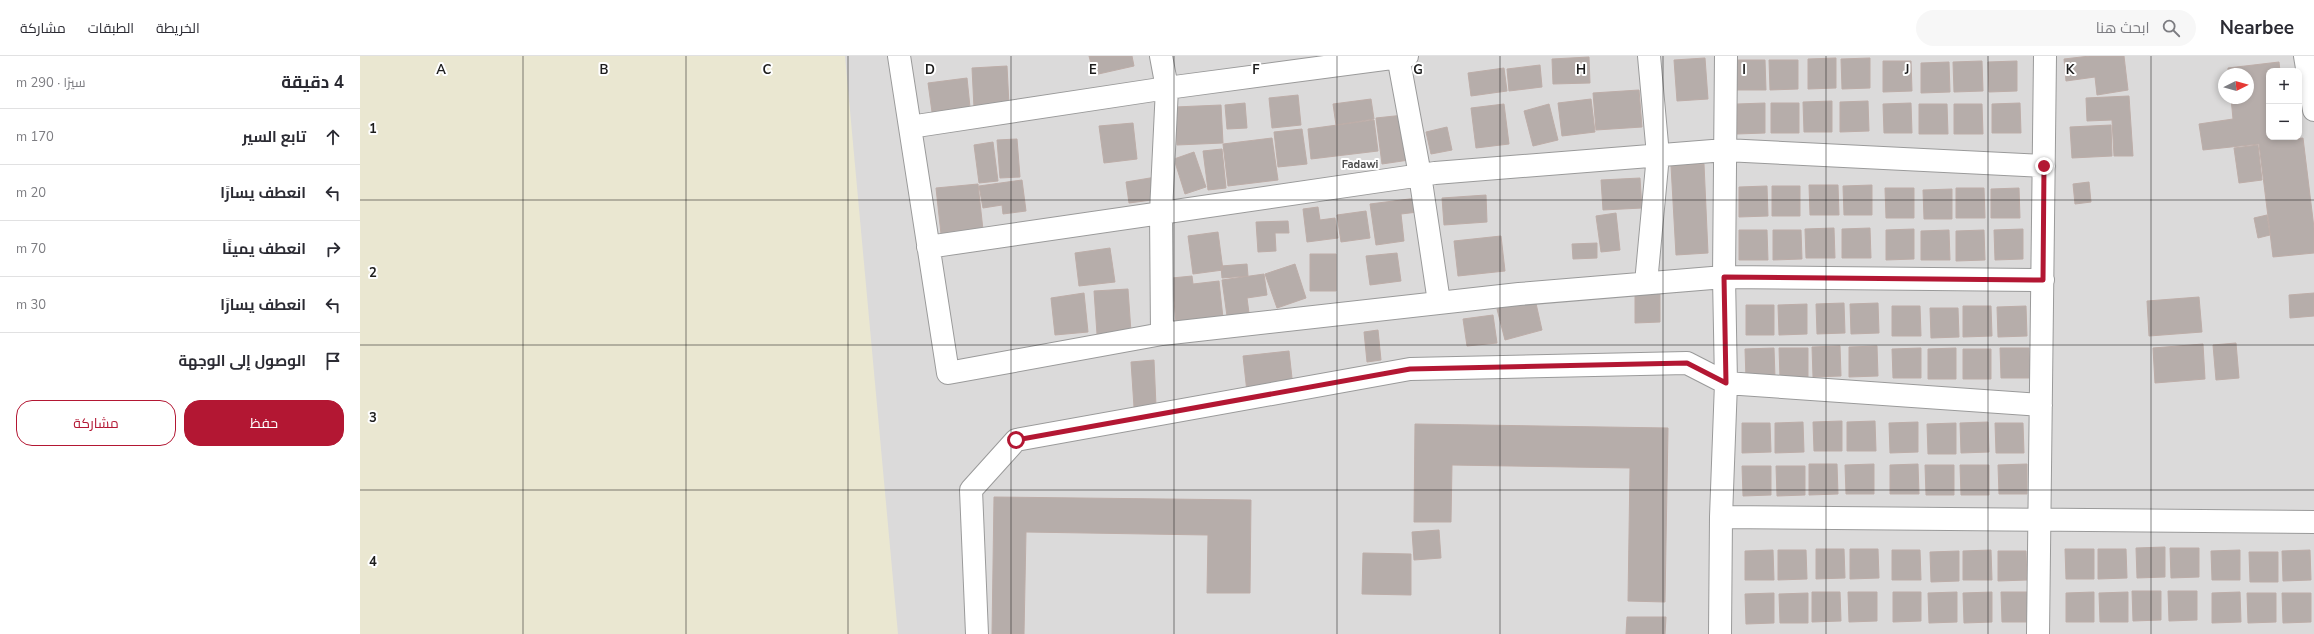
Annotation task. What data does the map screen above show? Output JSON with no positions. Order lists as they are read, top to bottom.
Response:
{
  "districts": ["Fadawi"],
  "north": "right",
  "page": {
    "header": "Nearbee",
    "search": "ابحث هنا",
    "nav": ["الخريطة", "الطبقات", "مشاركة"],
    "heading": ["4 دقيقة", "سيرًا · 290 m"],
    "map_buttons": ["+", "−"],
    "list": [
      ["تابع السير", "170 m"],
      ["انعطف يسارًا", "20 m"],
      ["انعطف يمينًا", "70 m"],
      ["انعطف يسارًا", "30 m"],
      "الوصول إلى الوجهة"
    ],
    "buttons": ["حفظ", "مشاركة"]
  },
  "grid": {
    "columns": [
      "A",
      "B",
      "C",
      "D",
      "E",
      "F",
      "G",
      "H",
      "I",
      "J",
      "K"
    ],
    "rows": [
      "1",
      "2",
      "3",
      "4"
    ]
  }
}
